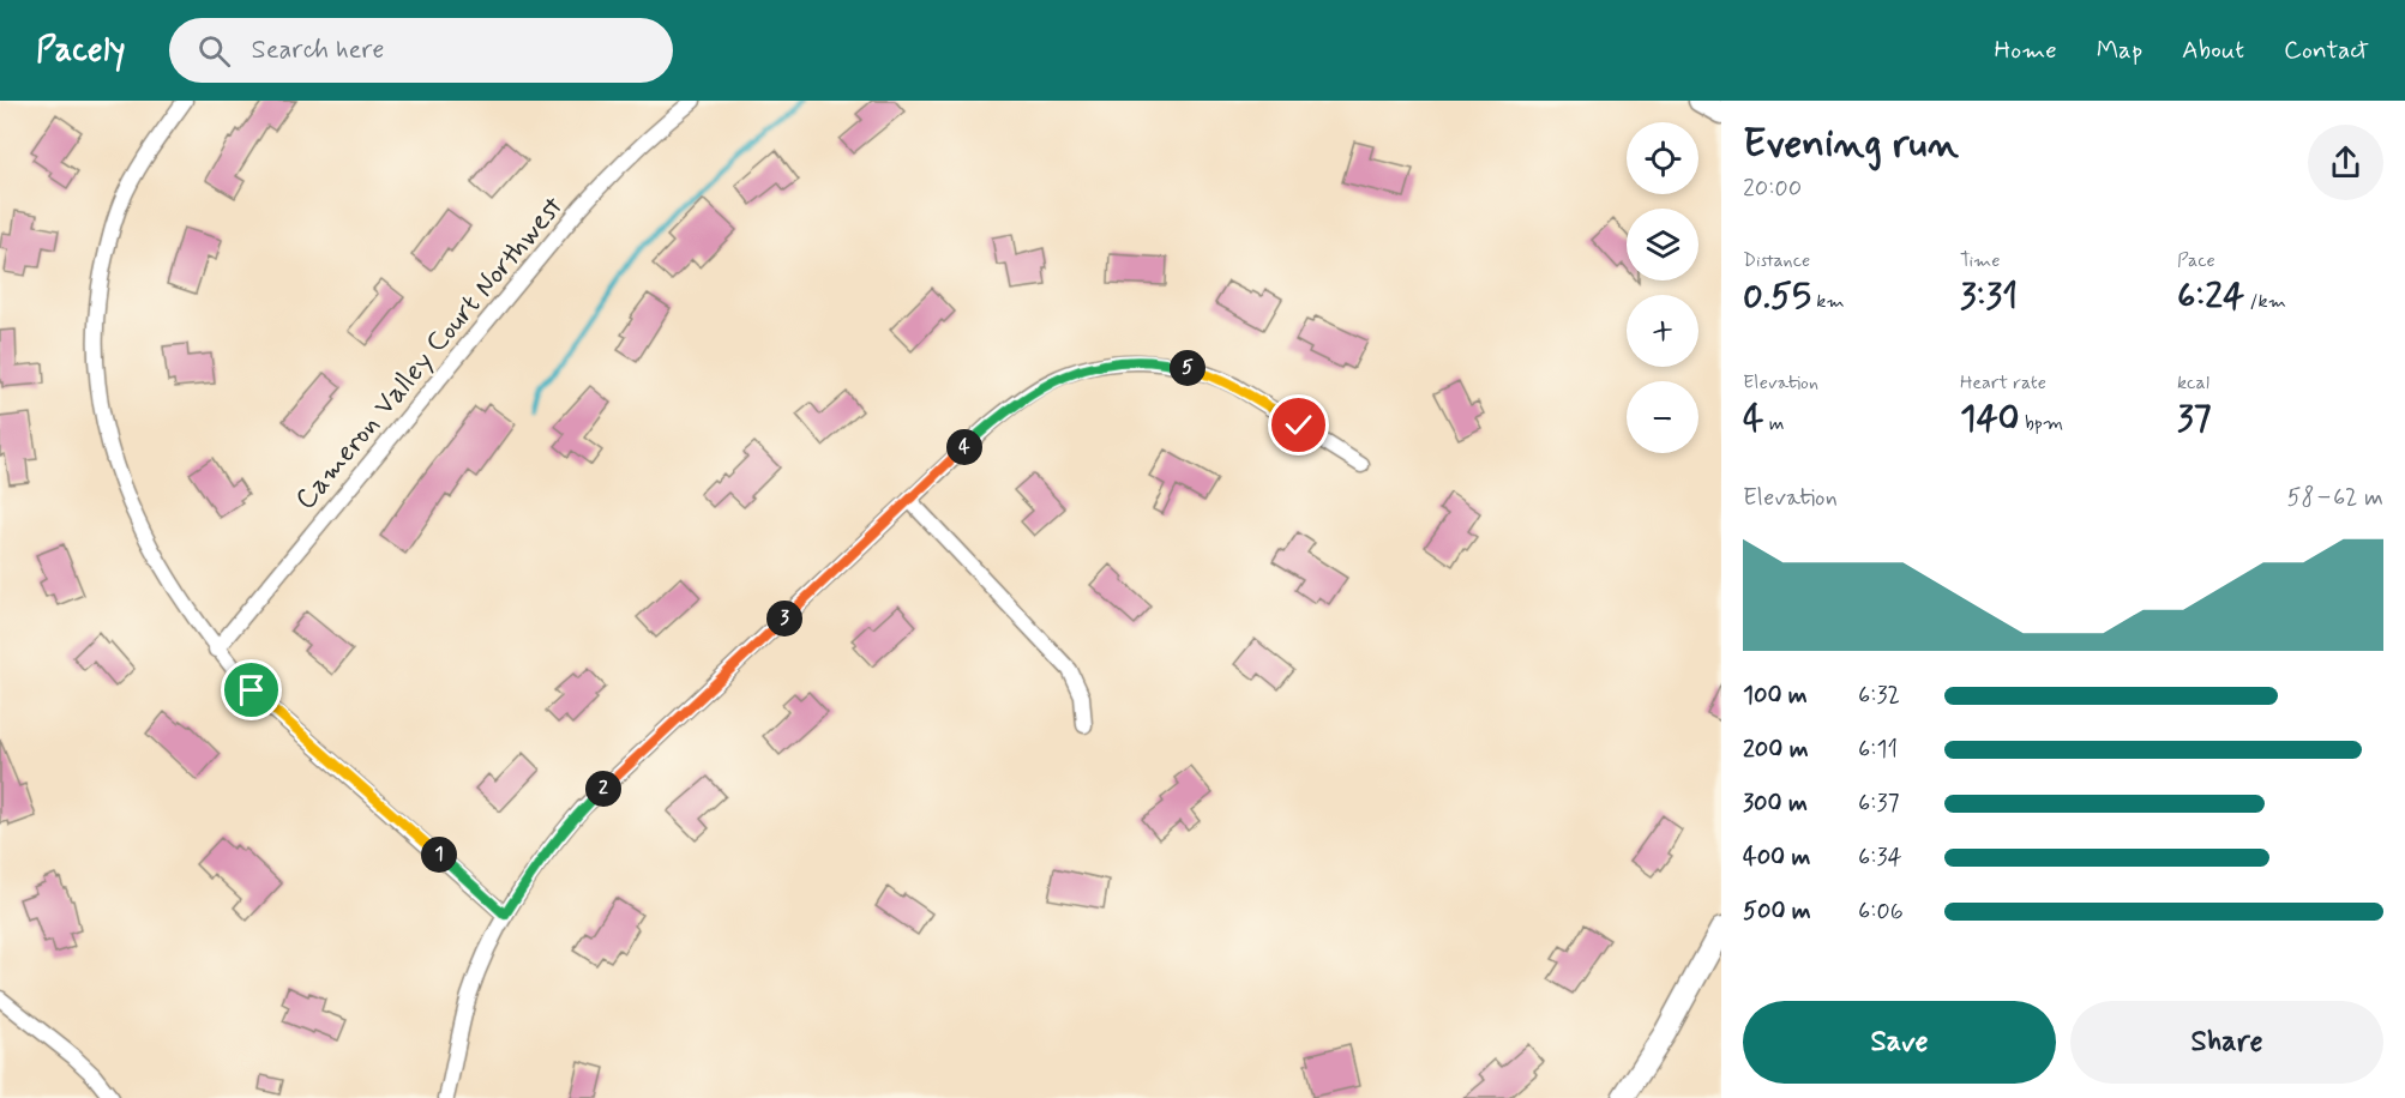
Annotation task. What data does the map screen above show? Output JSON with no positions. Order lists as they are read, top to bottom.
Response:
{
  "streets": {
    "street": ["Cameron Valley Court Northwest"]
  },
  "page": {
    "header": "Pacely",
    "search": "Search here",
    "nav": [
      "Home",
      "Map",
      "About",
      "Contact"
    ],
    "heading": ["Evening run", "20:00"],
    "map_buttons": ["+", "−"],
    "stats": [
      ["Distance", "0.55 km"],
      ["Time", "3:31"],
      ["Pace", "6:24 /km"],
      ["Elevation", "4 m"],
      ["Heart rate", "140 bpm"],
      ["kcal", "37"]
    ],
    "pins": [
      "5",
      "4",
      "3",
      "2",
      "1"
    ],
    "chart": ["Elevation", "58–62 m"],
    "list": [
      {
        "name": "100 m",
        "note": "6:32"
      },
      {
        "name": "200 m",
        "note": "6:11"
      },
      {
        "name": "300 m",
        "note": "6:37"
      },
      {
        "name": "400 m",
        "note": "6:34"
      },
      {
        "name": "500 m",
        "note": "6:06"
      }
    ],
    "buttons": ["Save", "Share"]
  }
}
